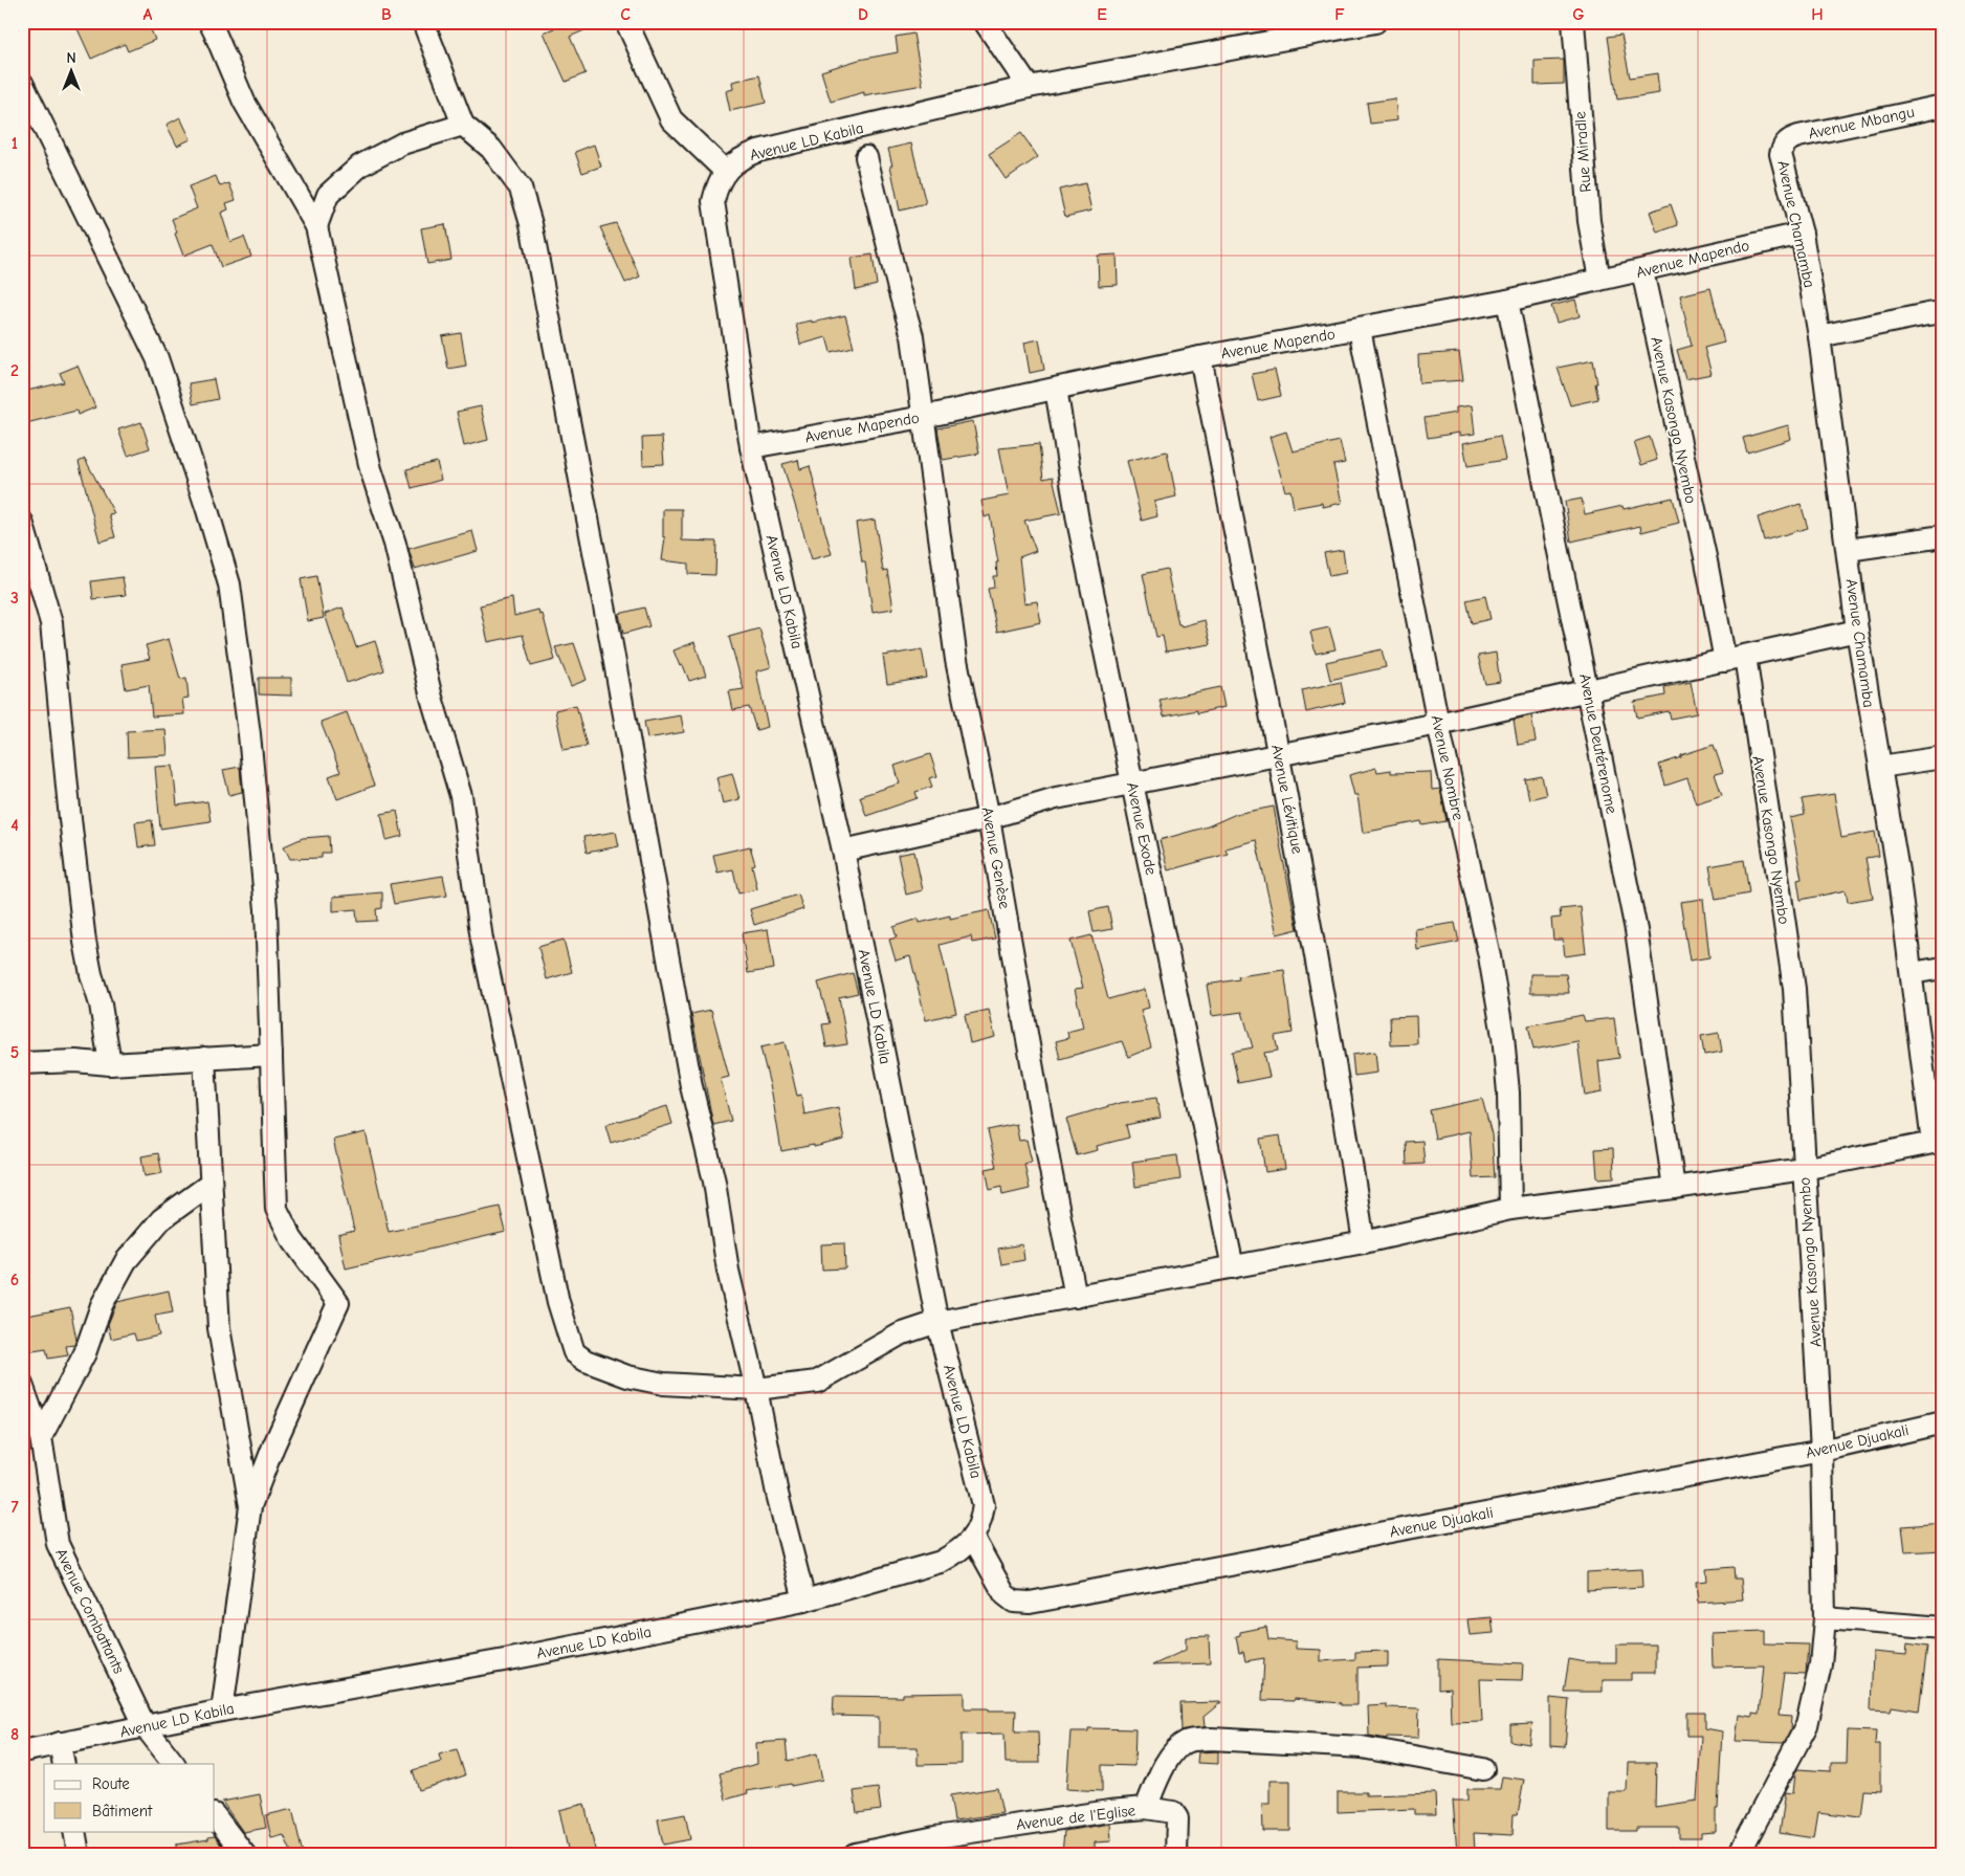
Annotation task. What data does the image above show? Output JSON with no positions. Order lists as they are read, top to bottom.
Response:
{
  "streets": {
    "street": [
      "Avenue Mbangu",
      "Avenue LD Kabila",
      "Rue Miradle",
      "Avenue Chamamba",
      "Avenue Mapendo",
      "Avenue Kasongo Nyembo",
      "Avenue Deutérenome",
      "Avenue Nombre",
      "Avenue Lévitique",
      "Avenue Exode",
      "Avenue Genèse",
      "Avenue Djuakali",
      "Avenue Combattants",
      "Avenue de l'Eglise"
    ]
  },
  "crossings": [
    ["Avenue Mbangu", "Avenue Chamamba"],
    ["Avenue LD Kabila", "Avenue Mapendo"],
    ["Avenue LD Kabila", "Avenue Djuakali"],
    ["Avenue LD Kabila", "Avenue Combattants"],
    ["Rue Miradle", "Avenue Mapendo"],
    ["Avenue Chamamba", "Avenue Mapendo"],
    ["Avenue Mapendo", "Avenue Kasongo Nyembo"],
    ["Avenue Mapendo", "Avenue Deutérenome"],
    ["Avenue Mapendo", "Avenue Nombre"],
    ["Avenue Mapendo", "Avenue Lévitique"],
    ["Avenue Mapendo", "Avenue Exode"],
    ["Avenue Mapendo", "Avenue Genèse"],
    ["Avenue Kasongo Nyembo", "Avenue Djuakali"]
  ],
  "legend": ["Route", "Bâtiment"],
  "north": "top",
  "grid": {
    "columns": [
      "A",
      "B",
      "C",
      "D",
      "E",
      "F",
      "G",
      "H"
    ],
    "rows": [
      "1",
      "2",
      "3",
      "4",
      "5",
      "6",
      "7",
      "8"
    ]
  }
}
